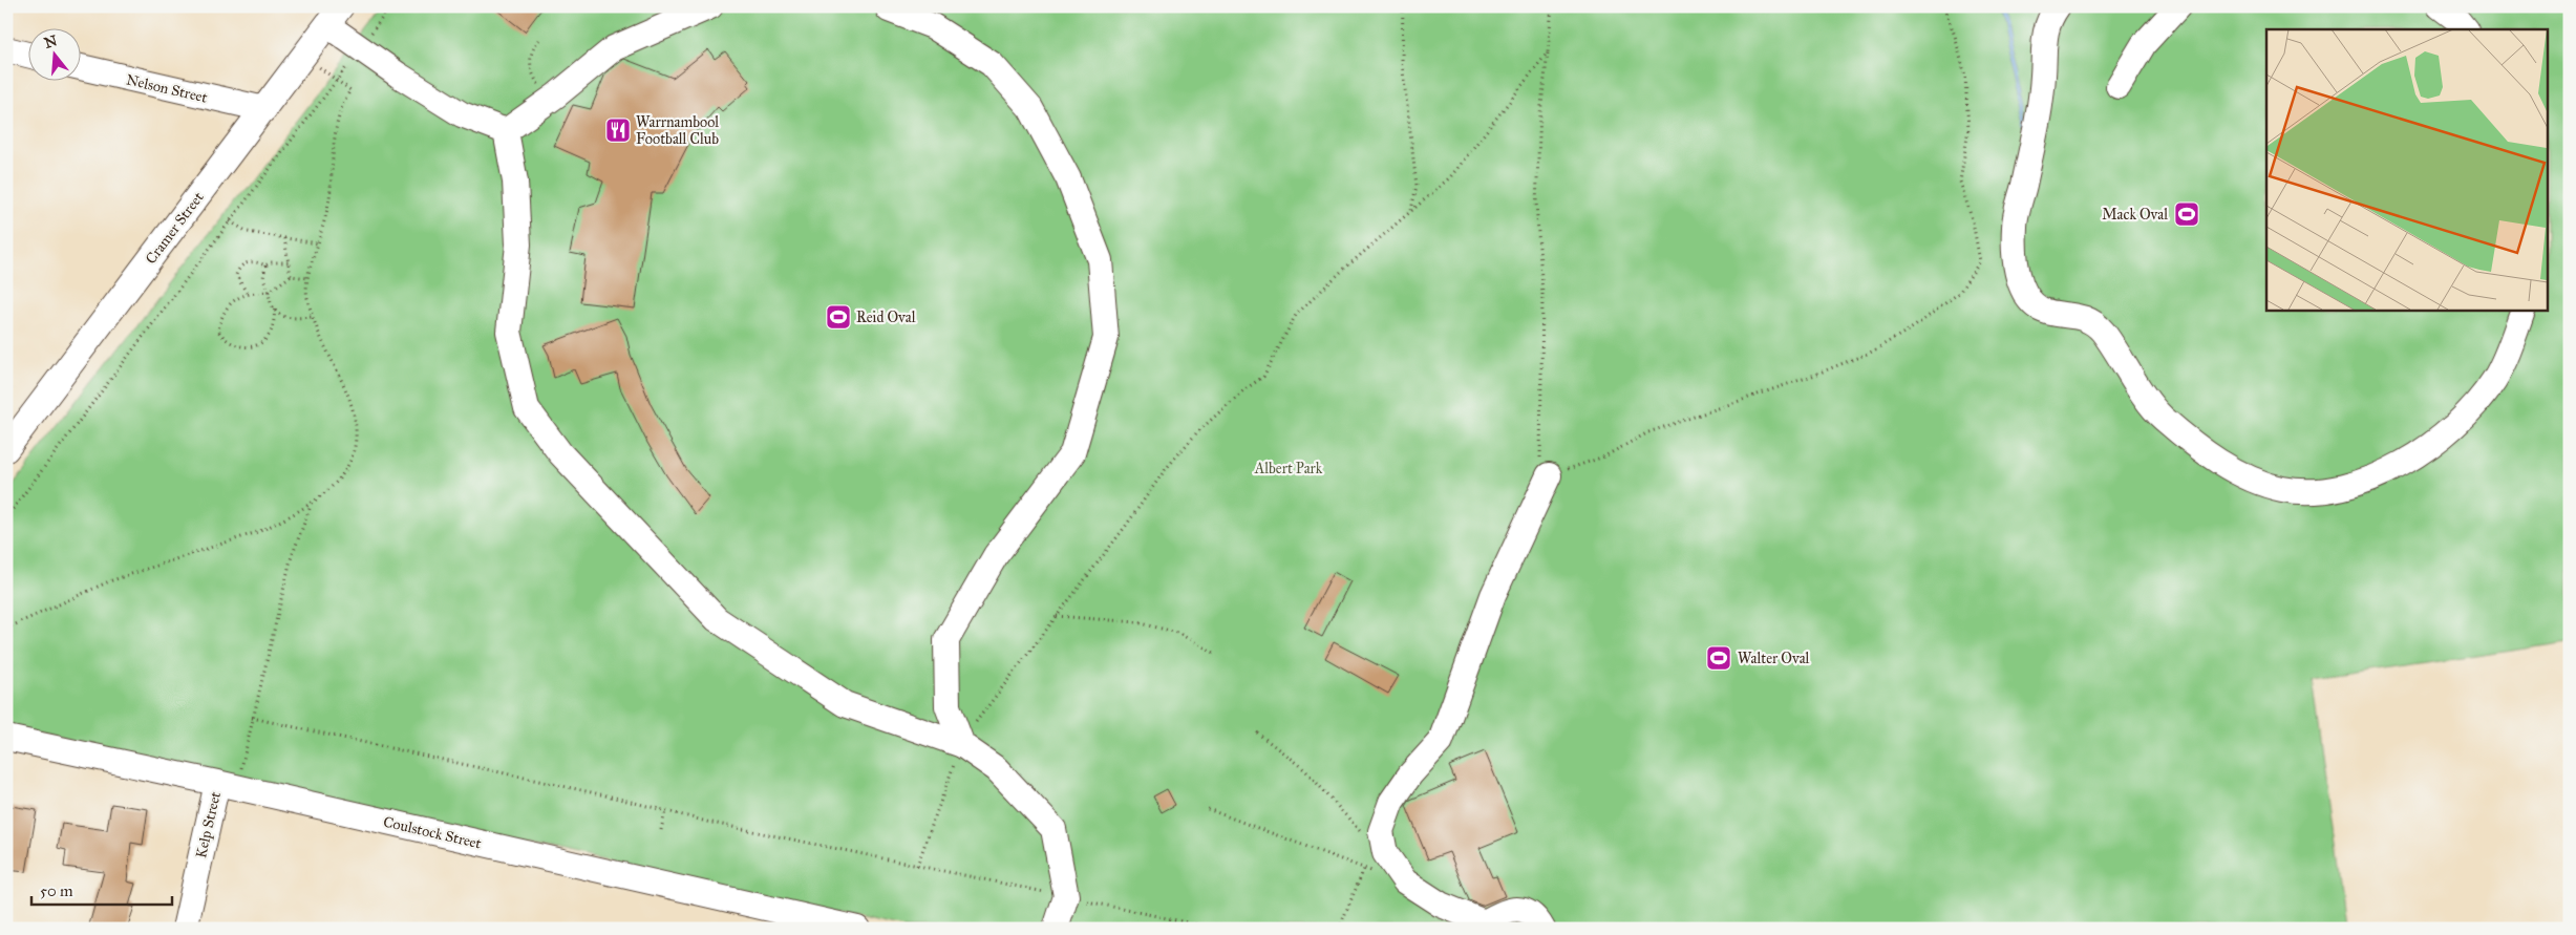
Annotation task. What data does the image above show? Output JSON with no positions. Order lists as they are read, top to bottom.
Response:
{
  "streets": {
    "street": [
      "Nelson Street",
      "Cramer Street",
      "Kelp Street",
      "Coulstock Street"
    ]
  },
  "crossings": [
    ["Nelson Street", "Cramer Street"],
    ["Kelp Street", "Coulstock Street"]
  ],
  "parks": ["Albert Park"],
  "places": {
    "restaurant": ["Warrnambool Football Club"],
    "sports": ["Mack Oval", "Reid Oval", "Walter Oval"]
  },
  "scale_bar": "50 m",
  "north": "top"
}
